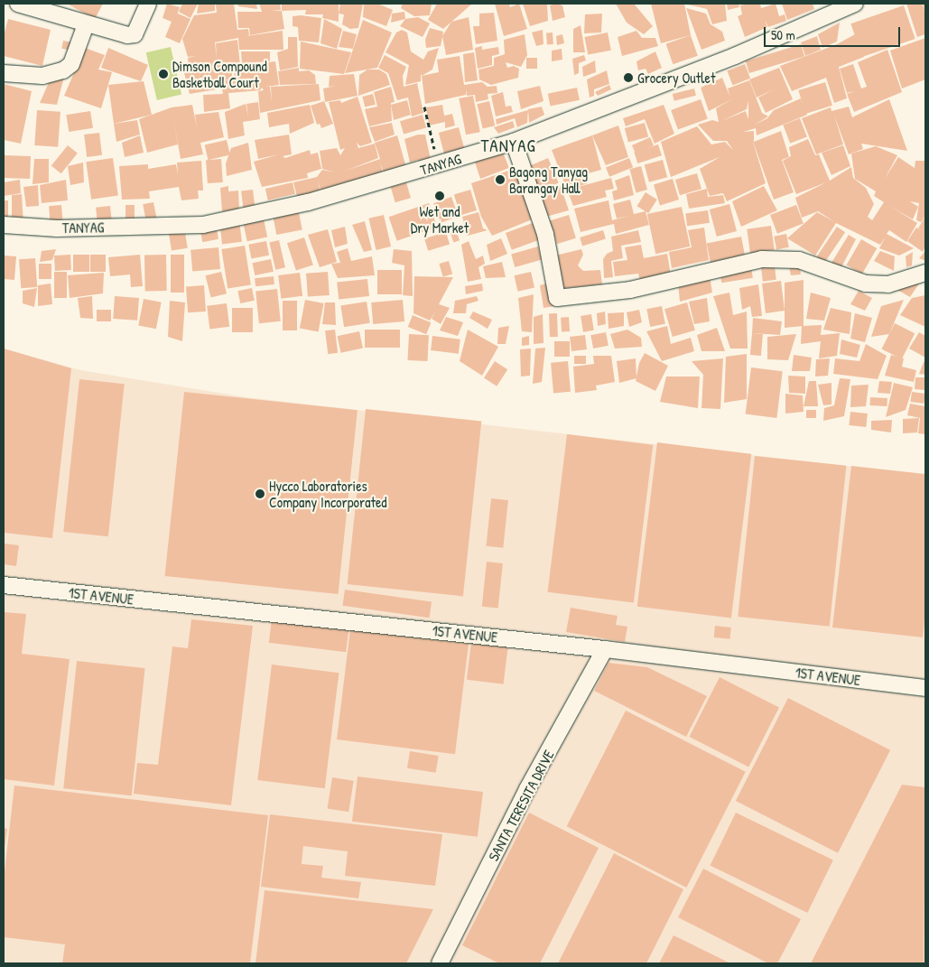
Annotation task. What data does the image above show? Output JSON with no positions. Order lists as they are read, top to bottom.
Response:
{
  "streets": {
    "street": ["TANYAG", "1ST AVENUE", "SANTA TERESITA DRIVE"]
  },
  "crossings": [
    ["1ST AVENUE", "SANTA TERESITA DRIVE"]
  ],
  "districts": ["TANYAG"],
  "places": [
    "Dimson Compound Basketball Court",
    "Grocery Outlet",
    "Bagong Tanyag Barangay Hall",
    "Wet and Dry Market",
    "Hycco Laboratories Company Incorporated"
  ],
  "scale_bar": "50 m"
}
